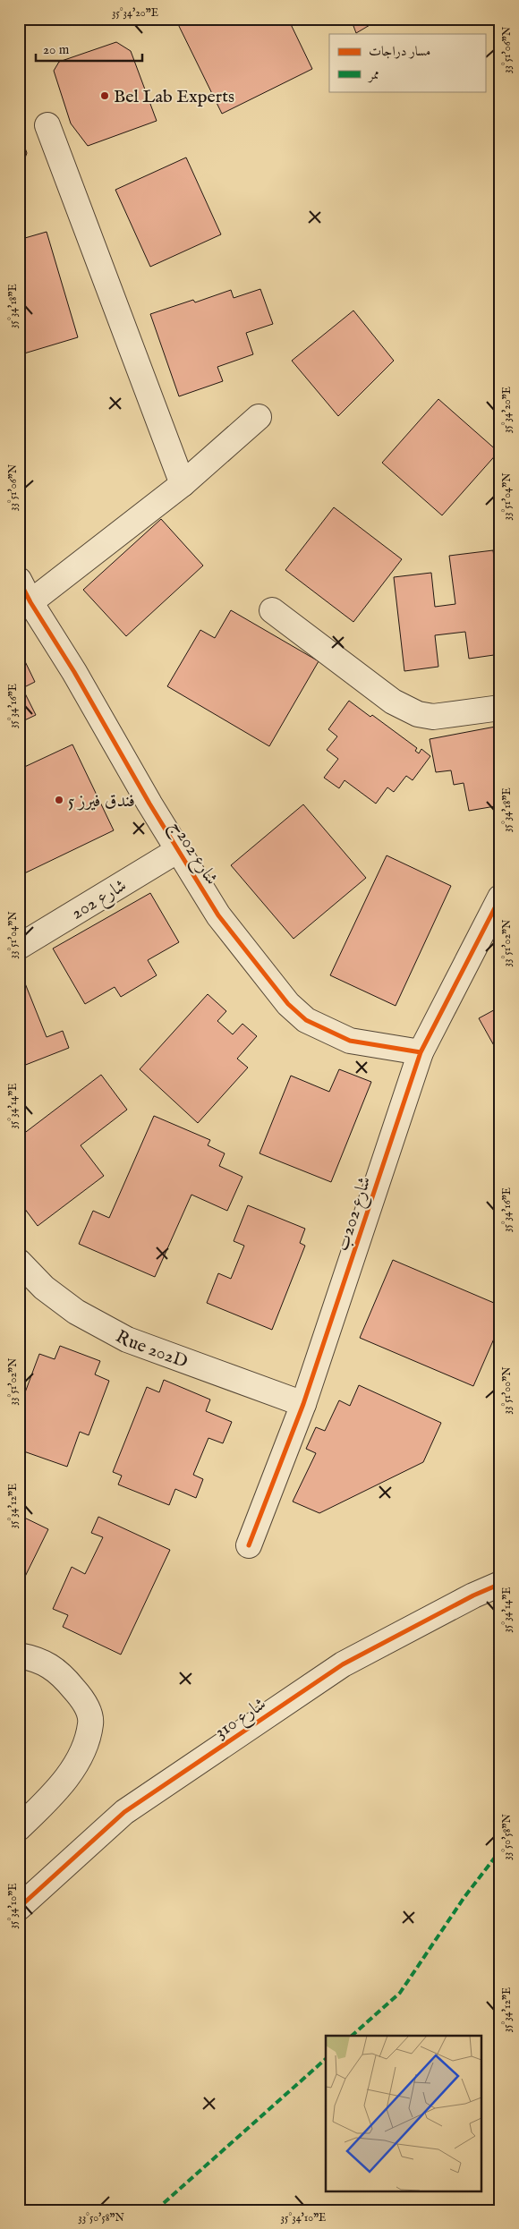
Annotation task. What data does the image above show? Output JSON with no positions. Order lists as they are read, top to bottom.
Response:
{
  "streets": {
    "street": [
      "شارع 202ج",
      "شارع 202",
      "شارع 202ب",
      "Rue 202D",
      "شارع 310"
    ]
  },
  "crossings": [
    ["شارع 202ج", "شارع 202"],
    ["شارع 202ج", "شارع 202ب"],
    ["شارع 202ب", "Rue 202D"]
  ],
  "places": ["Bel Lab Experts", "فندق فيرز 5"],
  "legend": ["مسار دراجات", "ممر"],
  "scale_bar": "20 m",
  "coordinates": [
    "35°34'20\"E",
    "33°51'06\"N",
    "35°34'18\"E",
    "33°51'04\"N",
    "35°34'16\"E",
    "33°51'02\"N",
    "35°34'14\"E",
    "33°51'00\"N",
    "35°34'12\"E",
    "33°50'58\"N",
    "35°34'10\"E"
  ]
}
